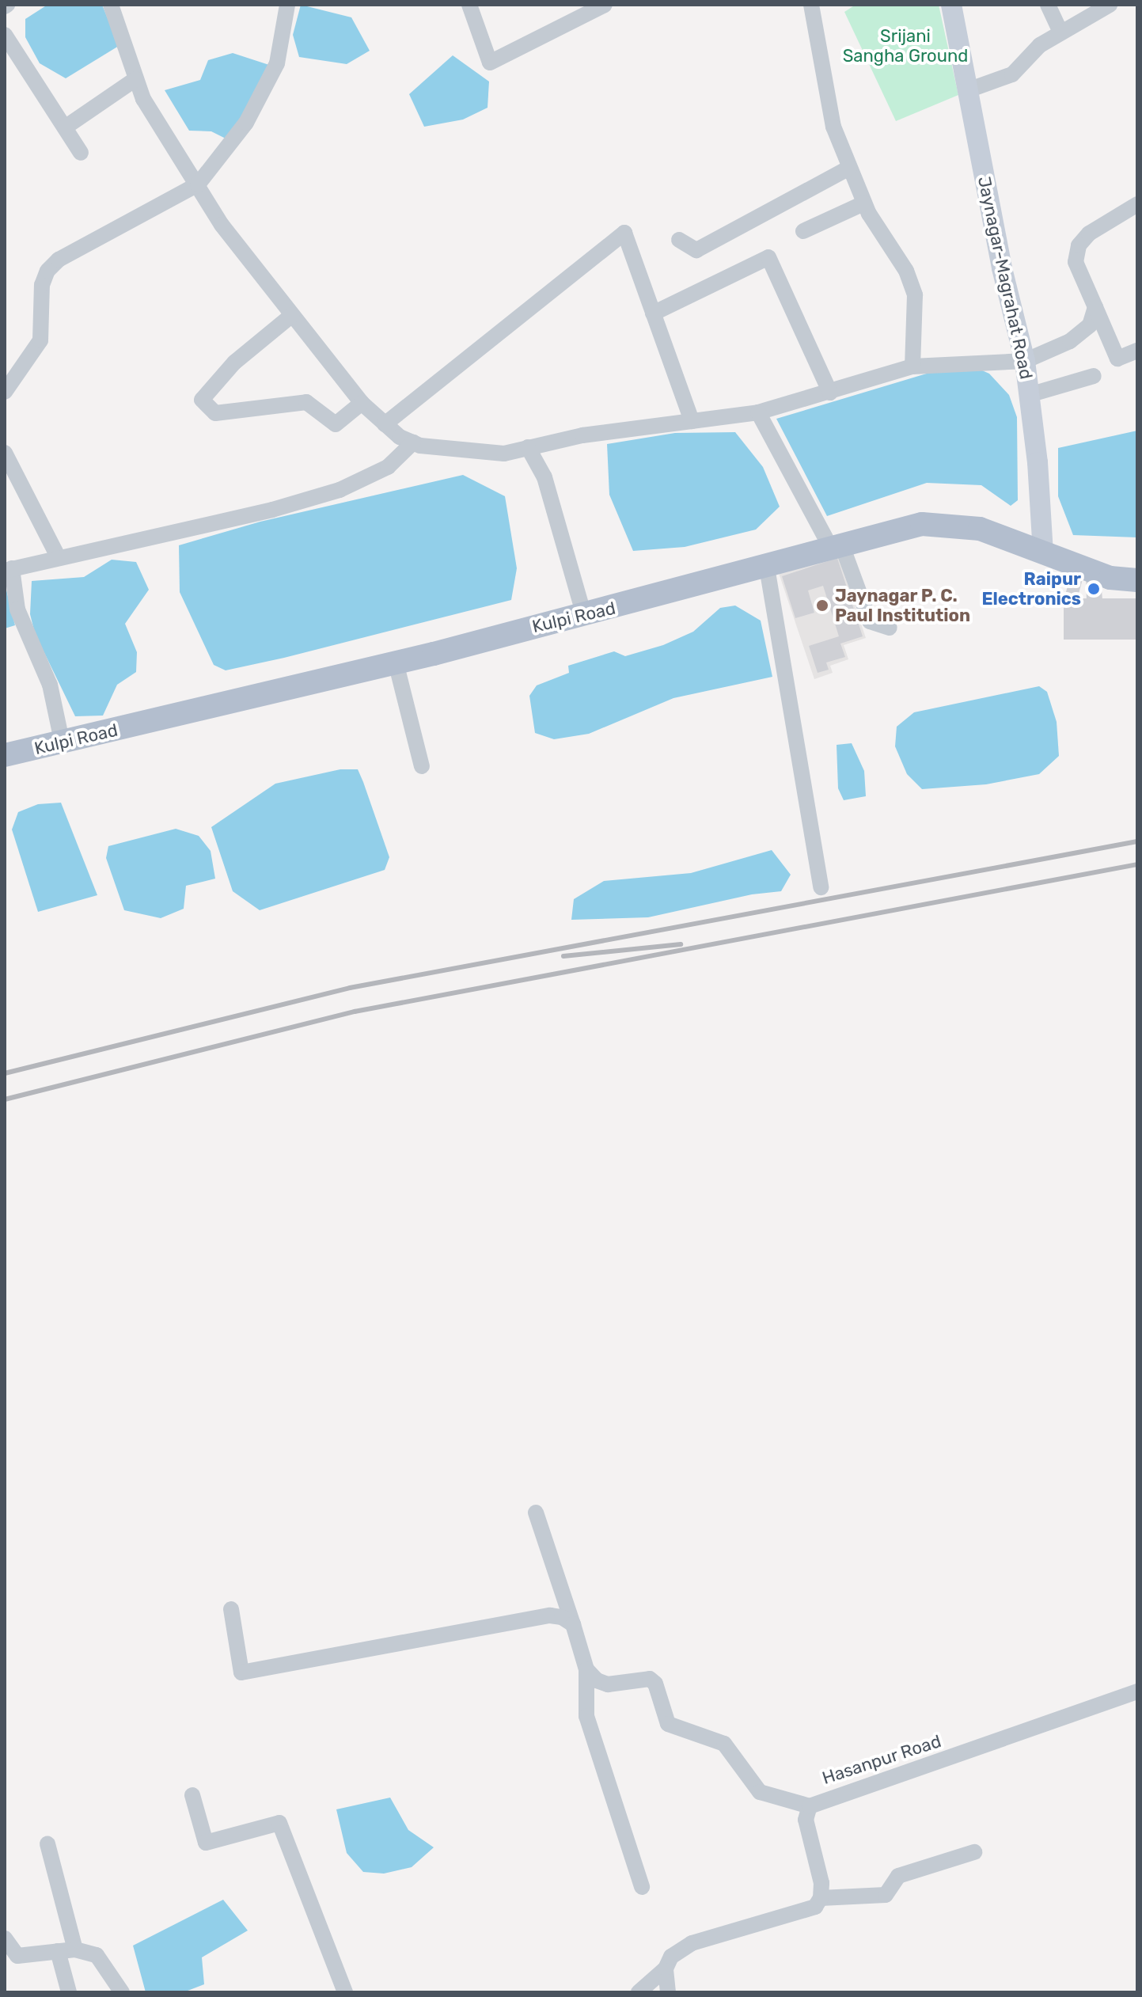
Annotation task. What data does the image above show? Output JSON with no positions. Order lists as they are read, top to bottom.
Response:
{
  "streets": {
    "main road": ["Jaynagar-Magrahat Road", "Kulpi Road"],
    "street": ["Hasanpur Road"]
  },
  "crossings": [
    ["Jaynagar-Magrahat Road", "Kulpi Road"]
  ],
  "parks": ["Srijani Sangha Ground"],
  "places": ["Raipur Electronics", "Jaynagar P. C. Paul Institution"]
}
